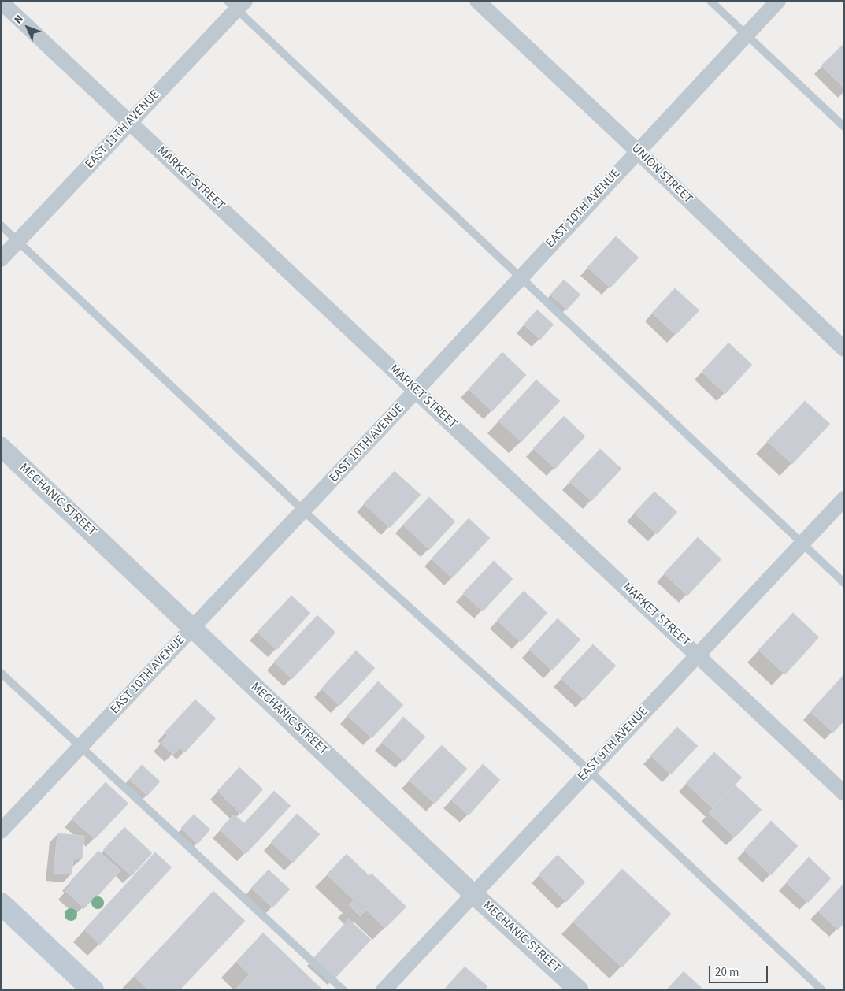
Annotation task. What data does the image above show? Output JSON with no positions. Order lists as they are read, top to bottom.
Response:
{
  "streets": {
    "street": [
      "EAST 11TH AVENUE",
      "UNION STREET",
      "MARKET STREET",
      "EAST 10TH AVENUE",
      "MECHANIC STREET",
      "EAST 9TH AVENUE"
    ]
  },
  "crossings": [
    ["EAST 11TH AVENUE", "MARKET STREET"],
    ["UNION STREET", "EAST 10TH AVENUE"],
    ["MARKET STREET", "EAST 10TH AVENUE"],
    ["MARKET STREET", "EAST 9TH AVENUE"],
    ["EAST 10TH AVENUE", "MECHANIC STREET"],
    ["MECHANIC STREET", "EAST 9TH AVENUE"]
  ],
  "scale_bar": "20 m",
  "north": "top left"
}
